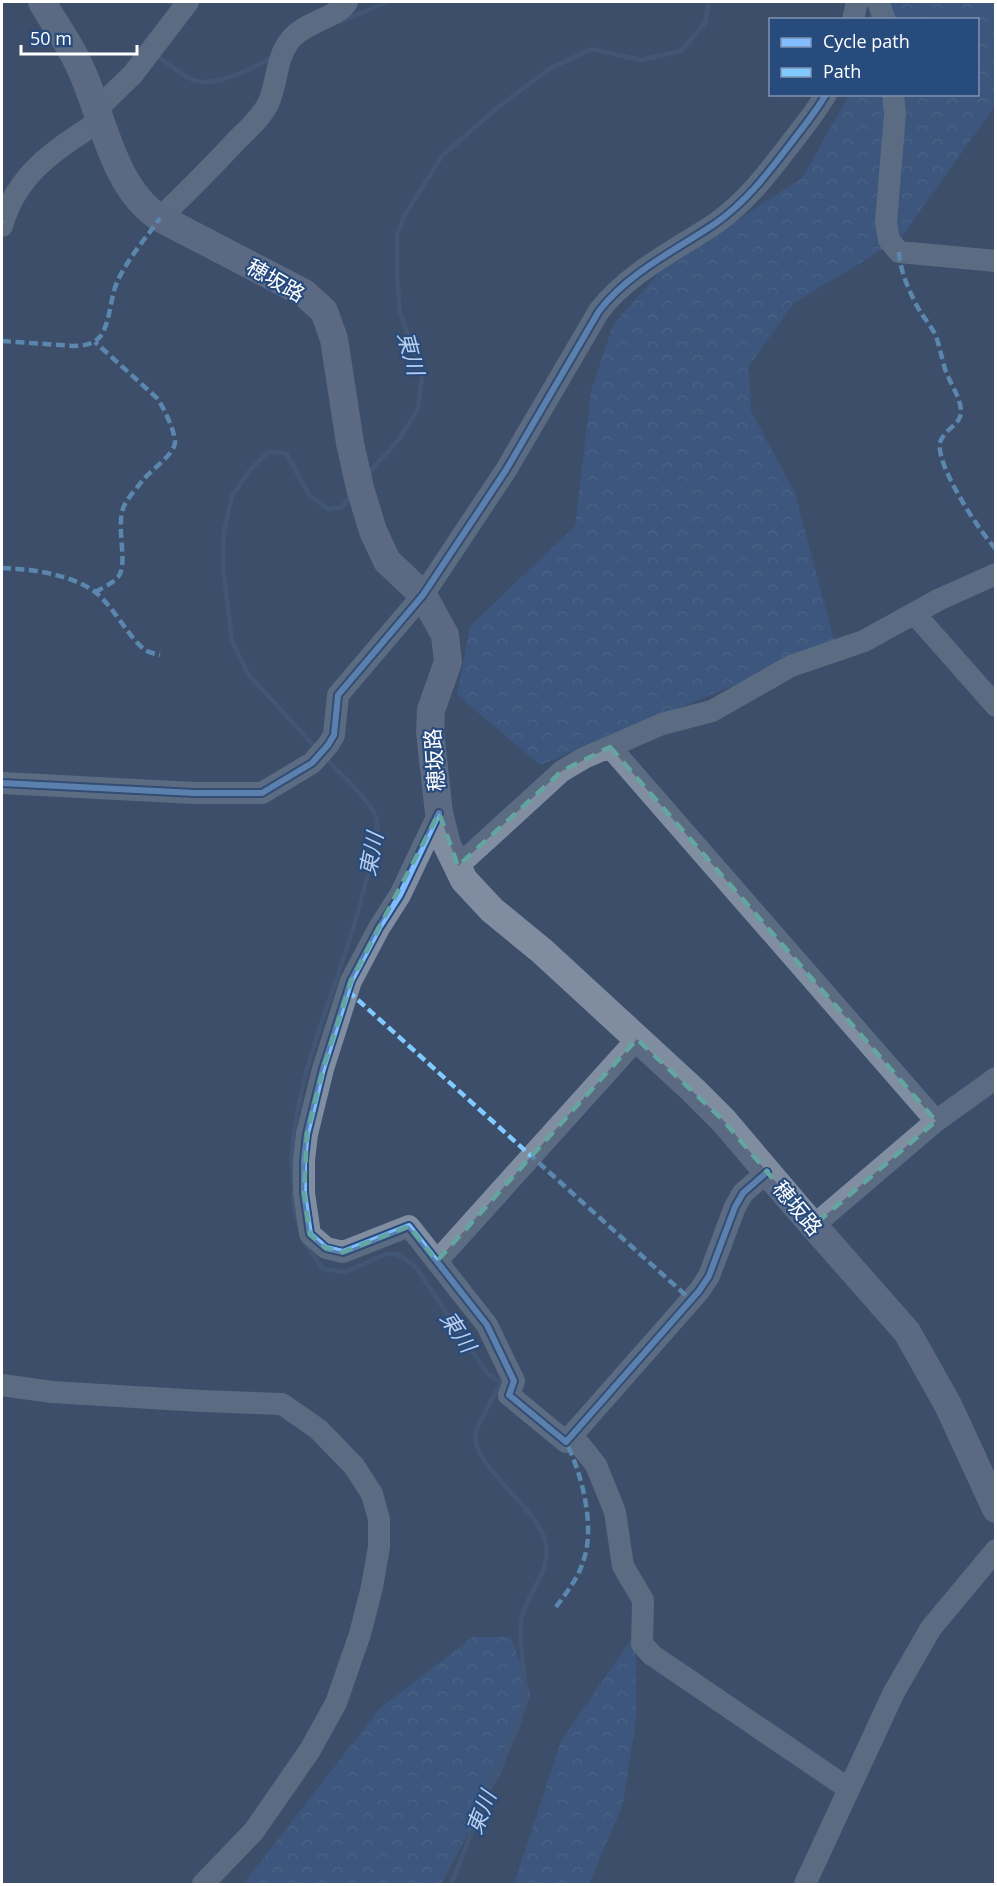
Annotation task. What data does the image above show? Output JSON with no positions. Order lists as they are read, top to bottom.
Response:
{
  "streets": {
    "main road": ["穂坂路"]
  },
  "water": ["東川"],
  "legend": ["Cycle path", "Path"],
  "scale_bar": "50 m"
}
